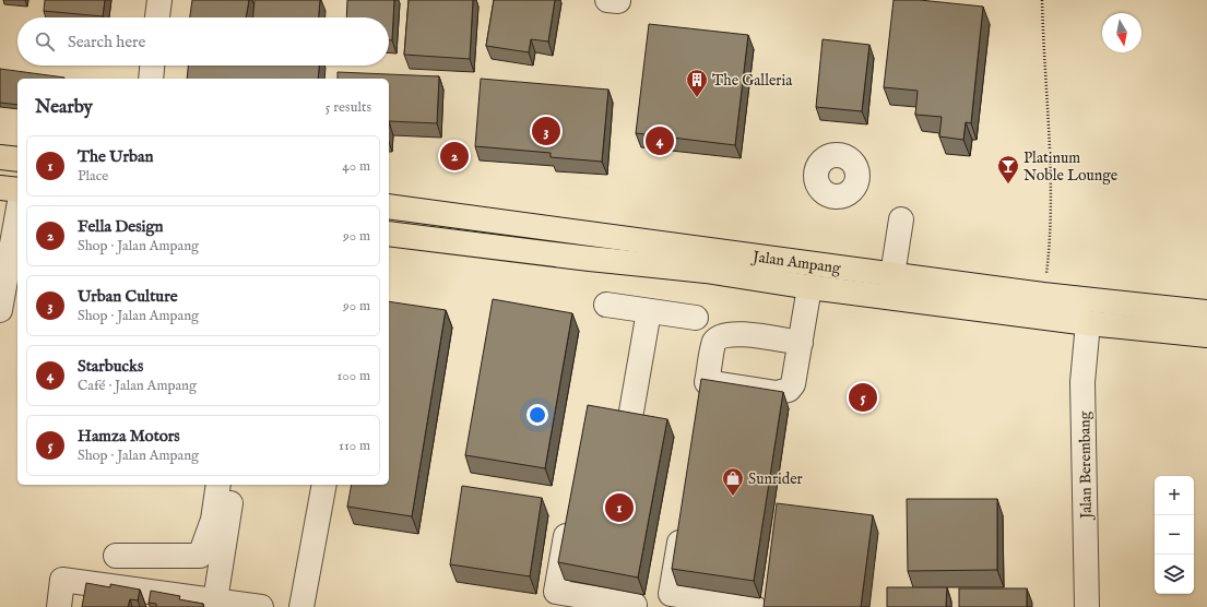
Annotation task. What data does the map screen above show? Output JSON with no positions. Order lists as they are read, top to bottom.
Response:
{
  "streets": {
    "main road": ["Jalan Ampang"],
    "street": ["Jalan Berembang"]
  },
  "crossings": [
    ["Jalan Ampang", "Jalan Berembang"]
  ],
  "places": {
    "building": ["The Galleria"],
    "bar": ["Platinum Noble Lounge"],
    "shop": ["Sunrider"]
  },
  "north": "bottom",
  "page": {
    "search": "Search here",
    "heading": ["Nearby", "5 results"],
    "pins": [
      "3",
      "4",
      "2",
      "5",
      "1"
    ],
    "list": [
      {
        "mark": "1",
        "name": "The Urban",
        "note": "Place",
        "value": "40 m"
      },
      {
        "mark": "2",
        "name": "Fella Design",
        "note": "Shop · Jalan Ampang",
        "value": "90 m"
      },
      {
        "mark": "3",
        "name": "Urban Culture",
        "note": "Shop · Jalan Ampang",
        "value": "90 m"
      },
      {
        "mark": "4",
        "name": "Starbucks",
        "note": "Café · Jalan Ampang",
        "value": "100 m"
      },
      {
        "mark": "5",
        "name": "Hamza Motors",
        "note": "Shop · Jalan Ampang",
        "value": "110 m"
      }
    ],
    "map_buttons": ["+", "−"]
  }
}
